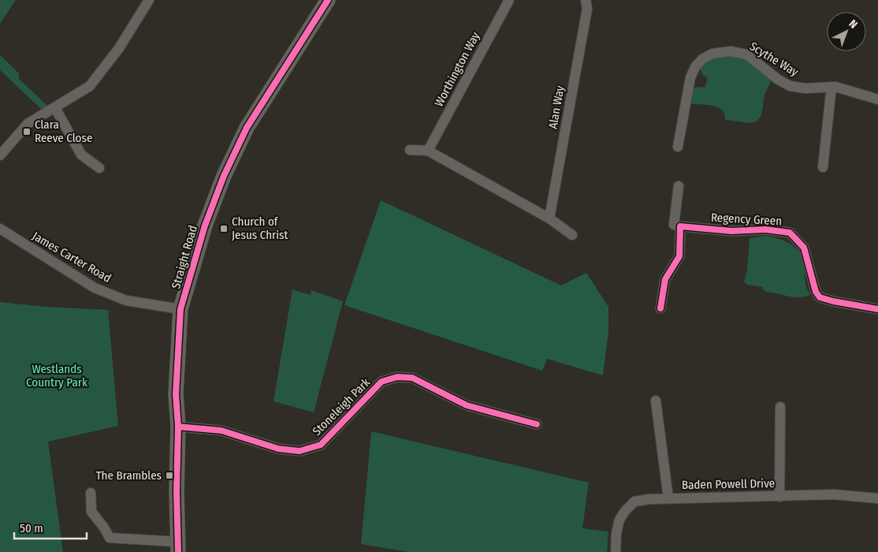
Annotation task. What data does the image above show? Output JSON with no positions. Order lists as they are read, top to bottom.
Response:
{
  "streets": {
    "street": [
      "Scythe Way",
      "Worthington Way",
      "Alan Way",
      "Regency Green",
      "James Carter Road",
      "Straight Road",
      "Stoneleigh Park",
      "Baden Powell Drive"
    ]
  },
  "crossings": [
    ["James Carter Road", "Straight Road"],
    ["Straight Road", "Stoneleigh Park"]
  ],
  "parks": ["Westlands Country Park"],
  "places": {
    "transit": ["Clara Reeve Close", "Church of Jesus Christ", "The Brambles"]
  },
  "scale_bar": "50 m",
  "north": "top right"
}
